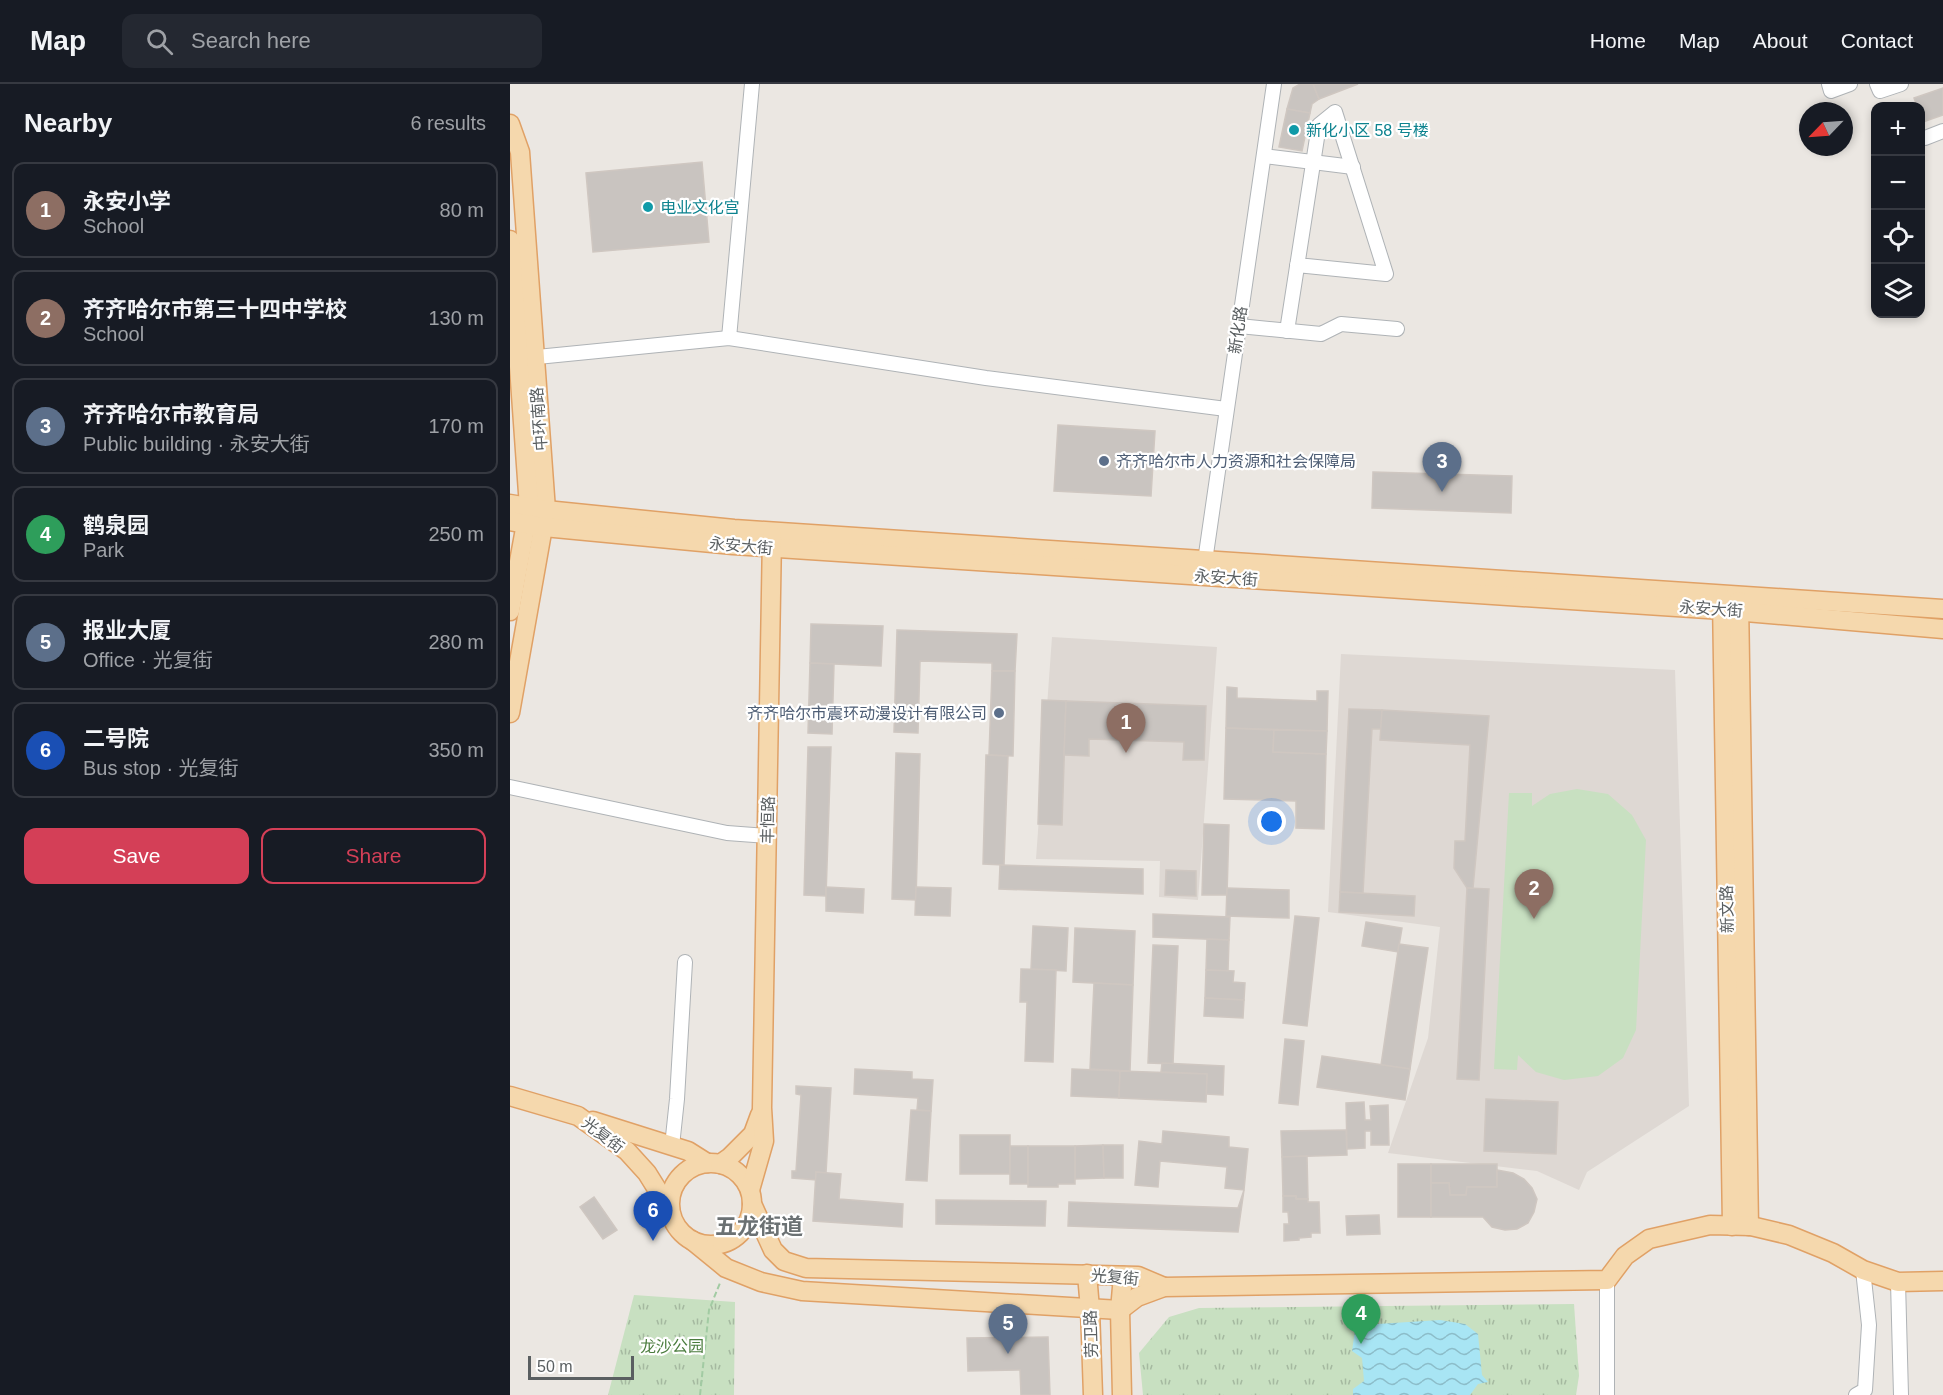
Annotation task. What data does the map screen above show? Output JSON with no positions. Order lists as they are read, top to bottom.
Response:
{
  "streets": {
    "main road": [
      "中环南路",
      "永安大街",
      "丰恒路",
      "新文路",
      "光复街",
      "劳卫路"
    ],
    "street": ["新化路"]
  },
  "crossings": [
    ["新化路", "永安大街"],
    ["中环南路", "永安大街"],
    ["永安大街", "丰恒路"],
    ["永安大街", "新文路"],
    ["丰恒路", "光复街"],
    ["光复街", "劳卫路"]
  ],
  "districts": ["五龙街道"],
  "parks": ["龙沙公园"],
  "places": [
    "新化小区 58 号楼",
    "电业文化宫",
    "齐齐哈尔市人力资源和社会保障局",
    "齐齐哈尔市震环动漫设计有限公司"
  ],
  "scale_bar": "50 m",
  "north": "bottom left",
  "page": {
    "header": "Map",
    "search": "Search here",
    "nav": [
      "Home",
      "Map",
      "About",
      "Contact"
    ],
    "heading": ["Nearby", "6 results"],
    "map_buttons": ["+", "−"],
    "list": [
      {
        "mark": "1",
        "name": "永安小学",
        "note": "School",
        "value": "80 m"
      },
      {
        "mark": "2",
        "name": "齐齐哈尔市第三十四中学校",
        "note": "School",
        "value": "130 m"
      },
      {
        "mark": "3",
        "name": "齐齐哈尔市教育局",
        "note": "Public building · 永安大街",
        "value": "170 m"
      },
      {
        "mark": "4",
        "name": "鹤泉园",
        "note": "Park",
        "value": "250 m"
      },
      {
        "mark": "5",
        "name": "报业大厦",
        "note": "Office · 光复街",
        "value": "280 m"
      },
      {
        "mark": "6",
        "name": "二号院",
        "note": "Bus stop · 光复街",
        "value": "350 m"
      }
    ],
    "pins": [
      "3",
      "1",
      "2",
      "6",
      "4",
      "5"
    ],
    "buttons": ["Save", "Share"],
    "scale": "50 m"
  }
}
